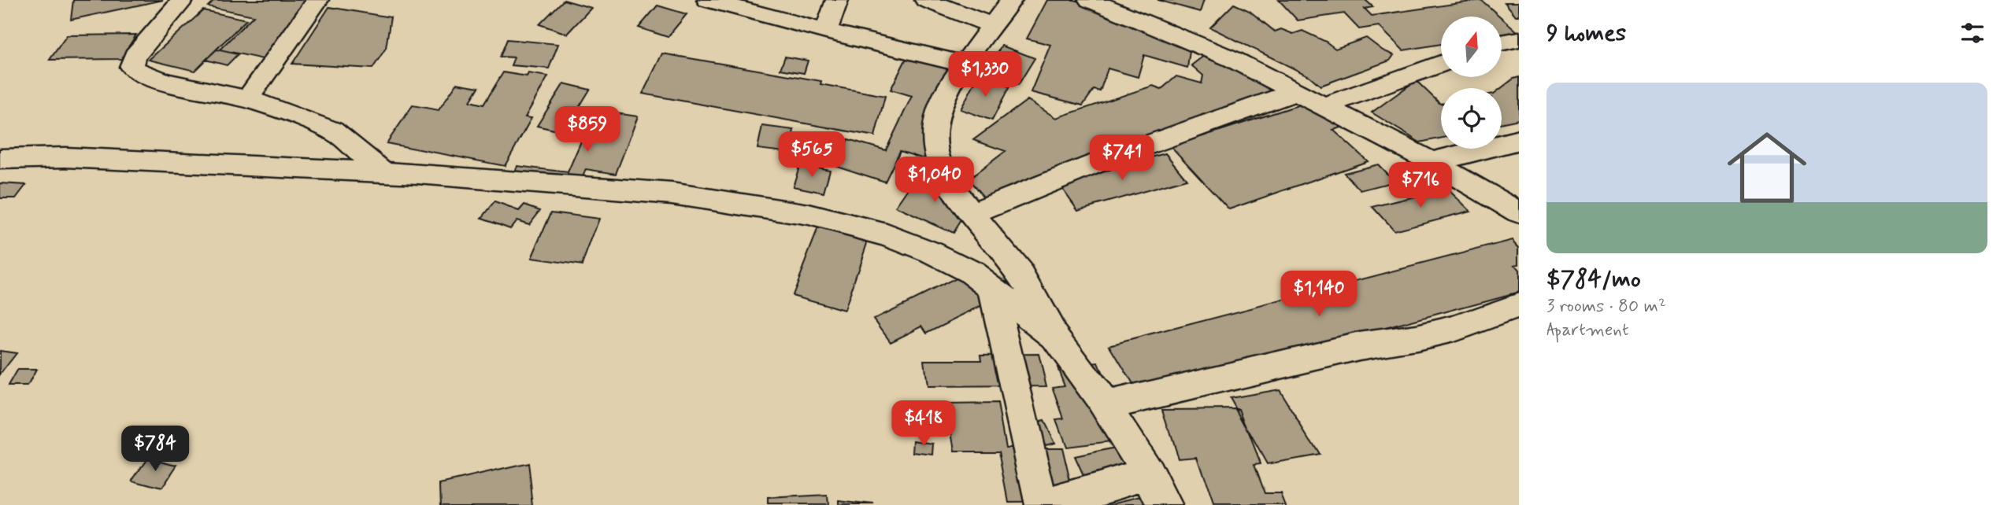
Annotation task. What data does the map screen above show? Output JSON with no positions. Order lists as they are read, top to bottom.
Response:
{
  "north": "top",
  "page": {
    "heading": "9 homes",
    "price": [
      "$1,330",
      "$859",
      "$565",
      "$741",
      "$1,040",
      "$716",
      "$1,140",
      "$418",
      "$784"
    ],
    "list": [
      {
        "name": "$784/mo",
        "note": "3 rooms · 80 m² · Apartment"
      }
    ]
  }
}
